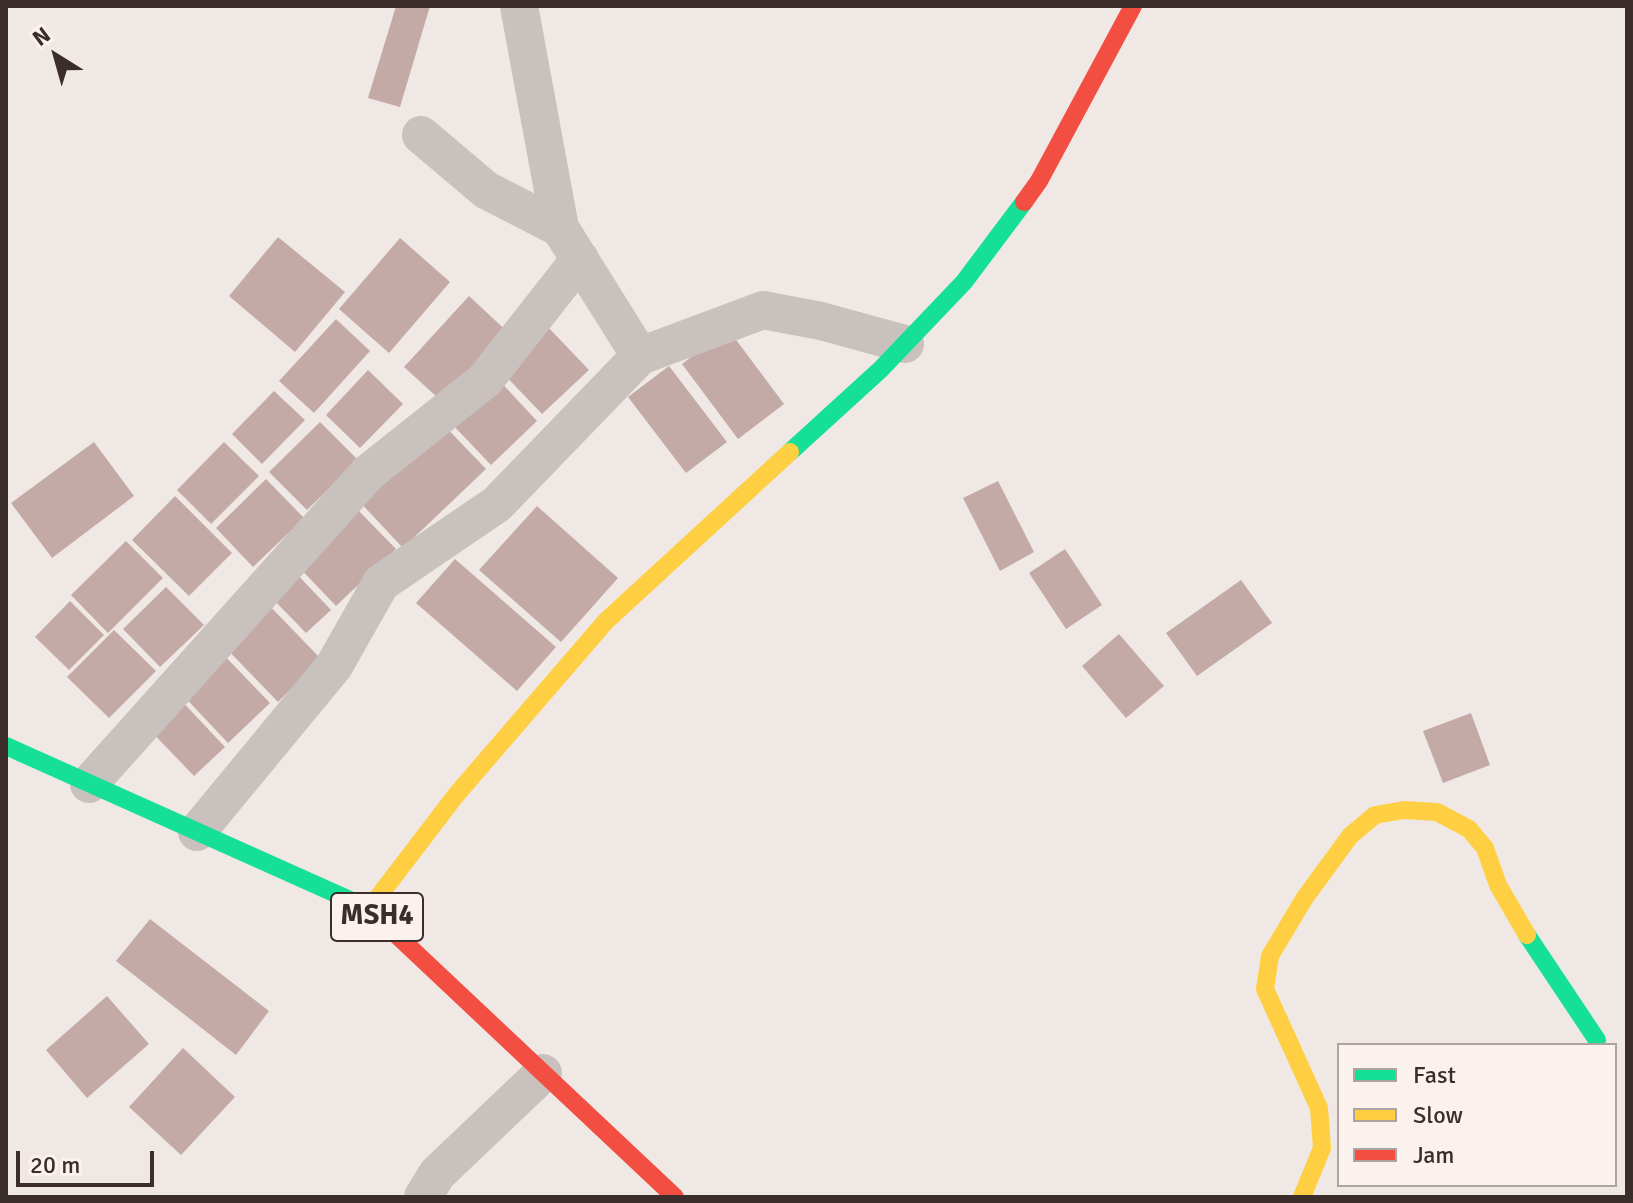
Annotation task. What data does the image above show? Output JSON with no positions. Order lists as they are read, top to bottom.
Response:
{
  "streets": {
    "street": ["MSH4"]
  },
  "legend": ["Fast", "Slow", "Jam"],
  "scale_bar": "20 m",
  "north": "top left"
}
